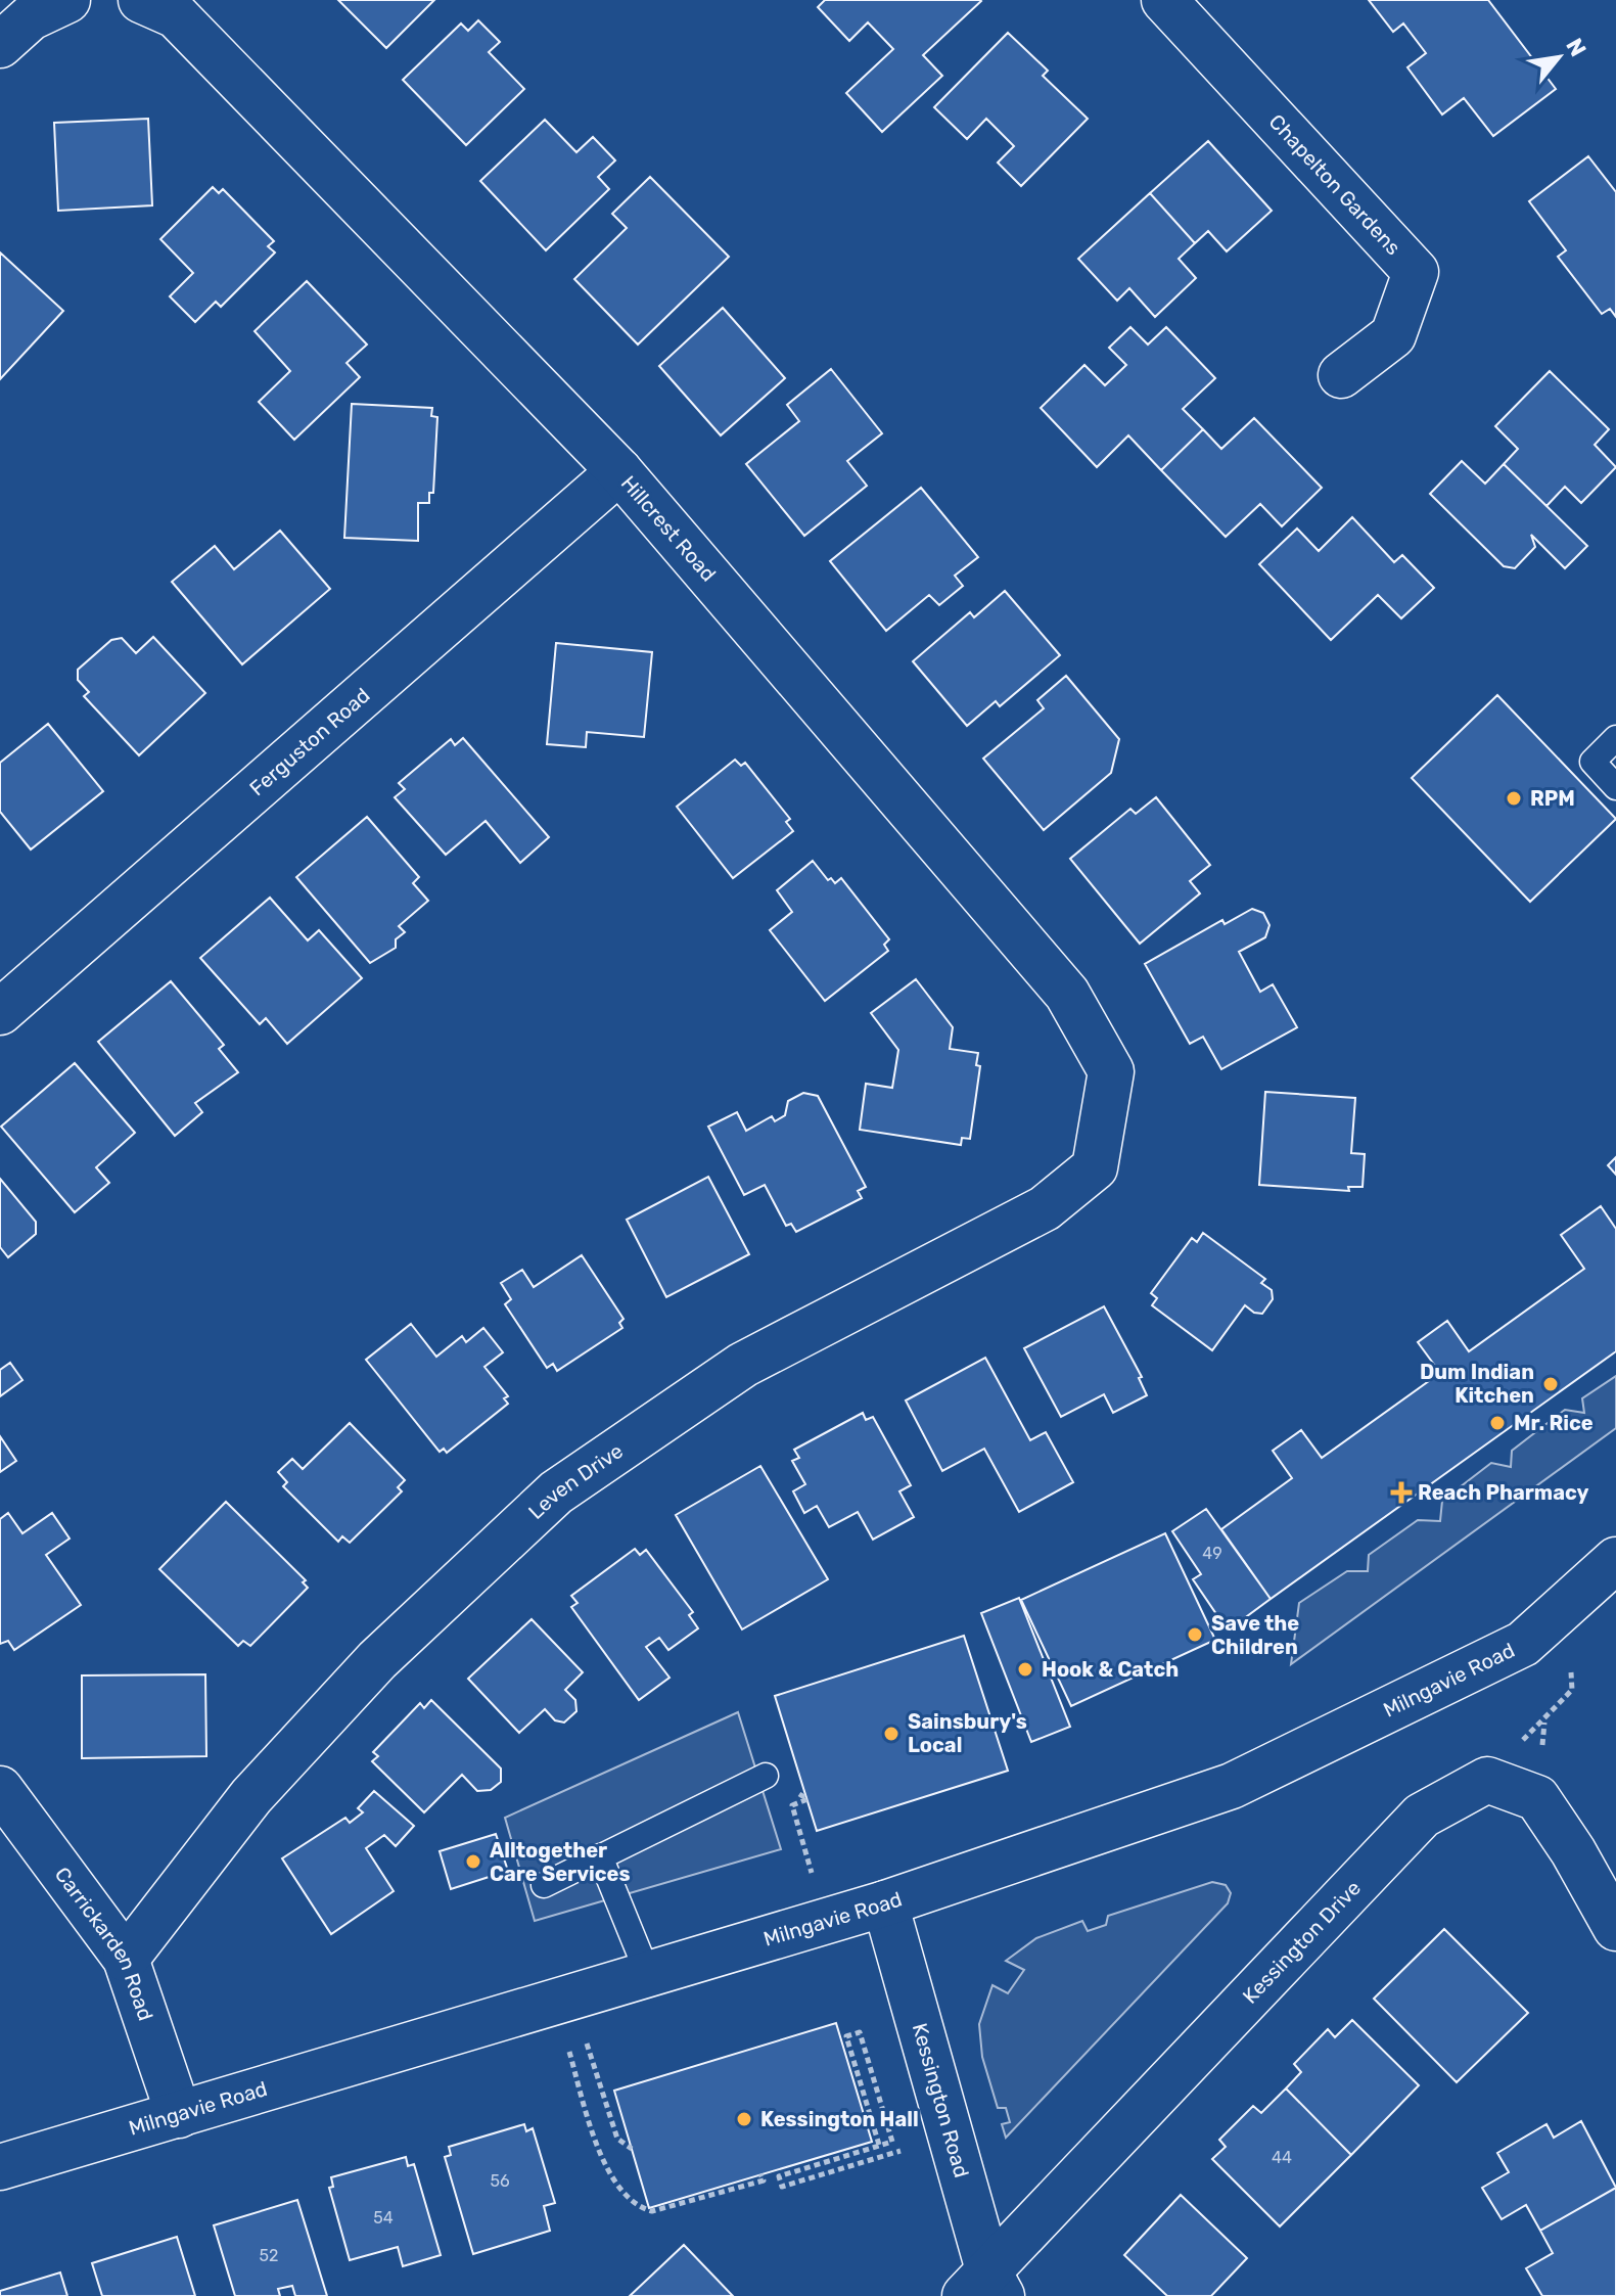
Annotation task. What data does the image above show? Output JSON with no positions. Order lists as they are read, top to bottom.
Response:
{
  "streets": {
    "street": [
      "Chapelton Gardens",
      "Hillcrest Road",
      "Ferguston Road",
      "Leven Drive",
      "Milngavie Road",
      "Kessington Drive",
      "Carrickarden Road",
      "Kessington Road"
    ]
  },
  "crossings": [
    ["Hillcrest Road", "Ferguston Road"],
    ["Hillcrest Road", "Leven Drive"],
    ["Leven Drive", "Carrickarden Road"],
    ["Milngavie Road", "Carrickarden Road"],
    ["Milngavie Road", "Kessington Road"],
    ["Kessington Drive", "Kessington Road"]
  ],
  "places": {
    "other": [
      "RPM",
      "Dum Indian Kitchen",
      "Mr. Rice",
      "Save the Children",
      "Hook & Catch",
      "Sainsbury's Local",
      "Alltogether Care Services",
      "Kessington Hall"
    ],
    "health": ["Reach Pharmacy"]
  },
  "house_numbers": [
    "49",
    "44",
    "56",
    "54",
    "52"
  ],
  "north": "top right"
}
